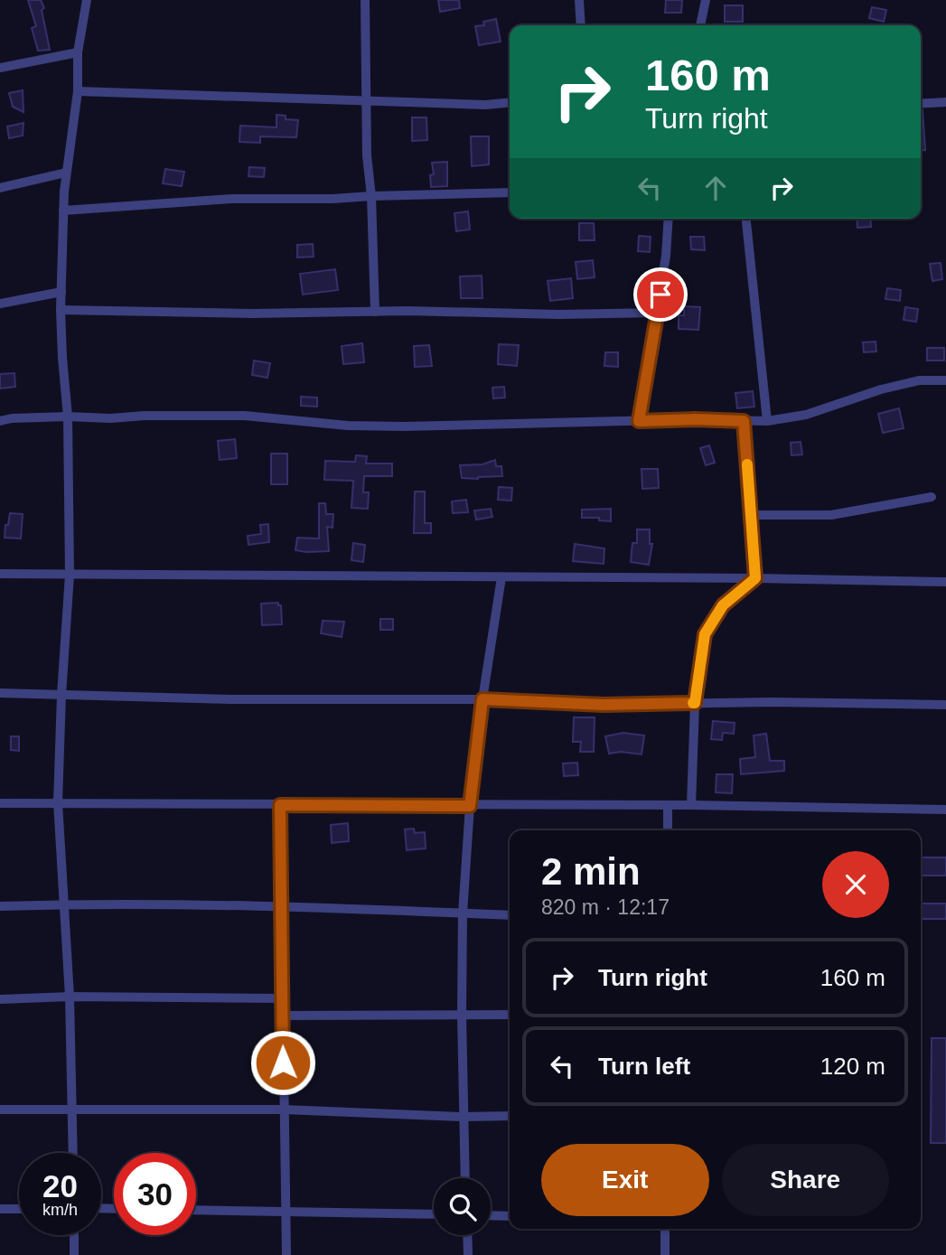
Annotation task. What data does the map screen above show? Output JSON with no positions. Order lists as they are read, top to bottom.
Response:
{
  "page": {
    "turn": ["160 m", "Turn right"],
    "heading": ["2 min", "820 m · 12:17"],
    "list": [
      {
        "name": "Turn right",
        "value": "160 m"
      },
      {
        "name": "Turn left",
        "value": "120 m"
      }
    ],
    "buttons": ["Exit", "Share"],
    "speed": "20 km/h",
    "limit": "30"
  }
}
